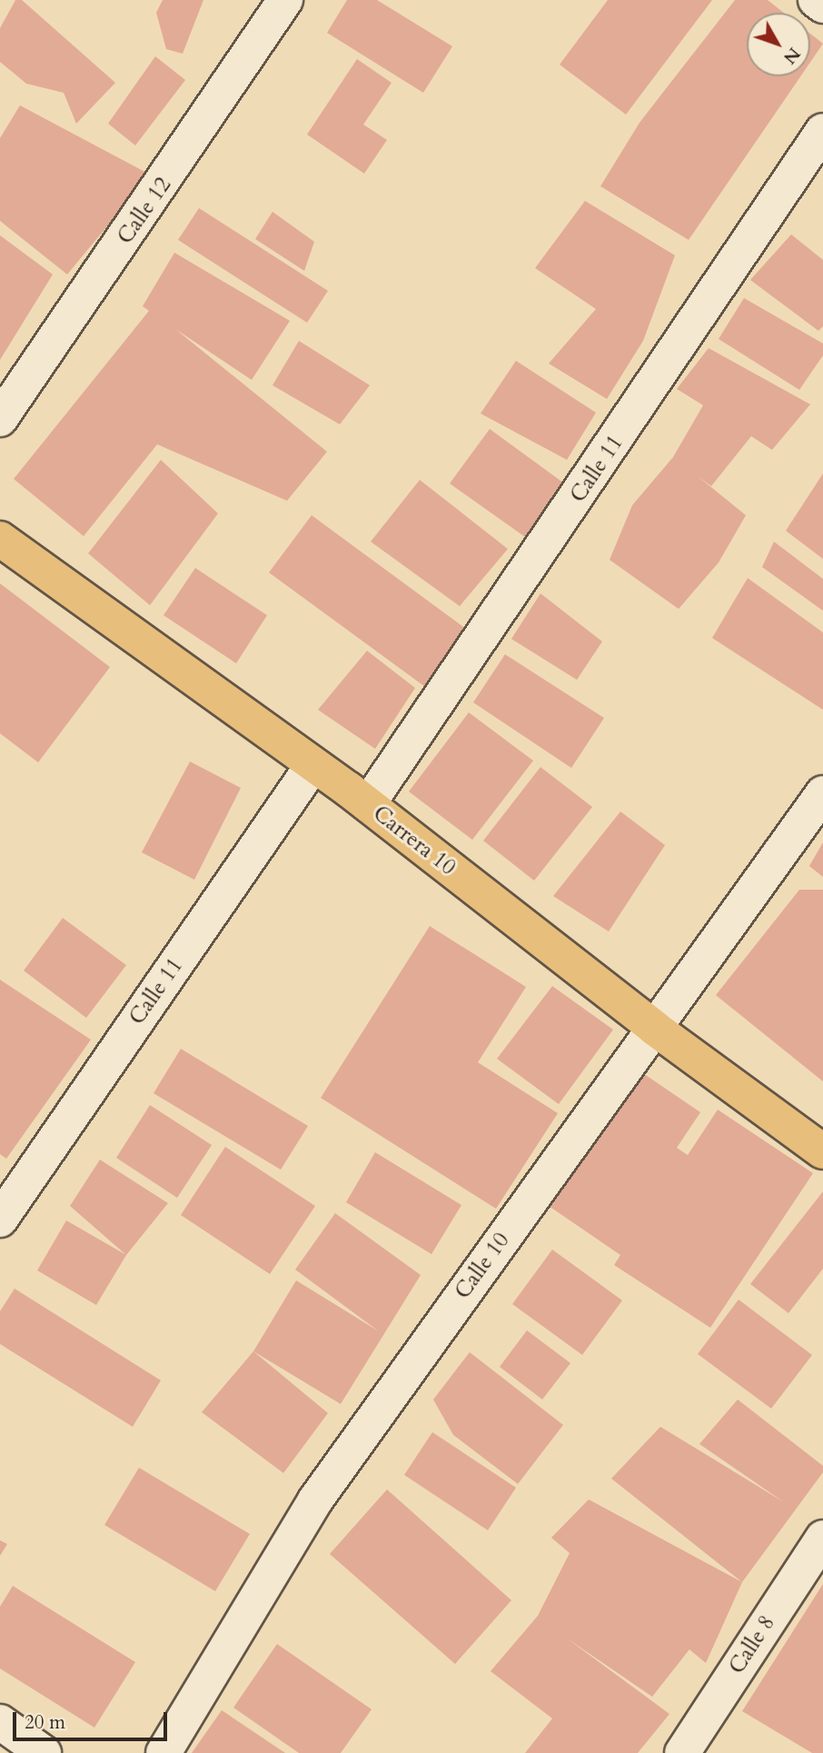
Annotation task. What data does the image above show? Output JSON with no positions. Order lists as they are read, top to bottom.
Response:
{
  "streets": {
    "main road": ["Carrera 10"],
    "street": [
      "Calle 12",
      "Calle 11",
      "Calle 10",
      "Calle 8"
    ]
  },
  "crossings": [
    ["Calle 11", "Carrera 10"],
    ["Carrera 10", "Calle 10"]
  ],
  "scale_bar": "20 m",
  "north": "bottom right"
}
